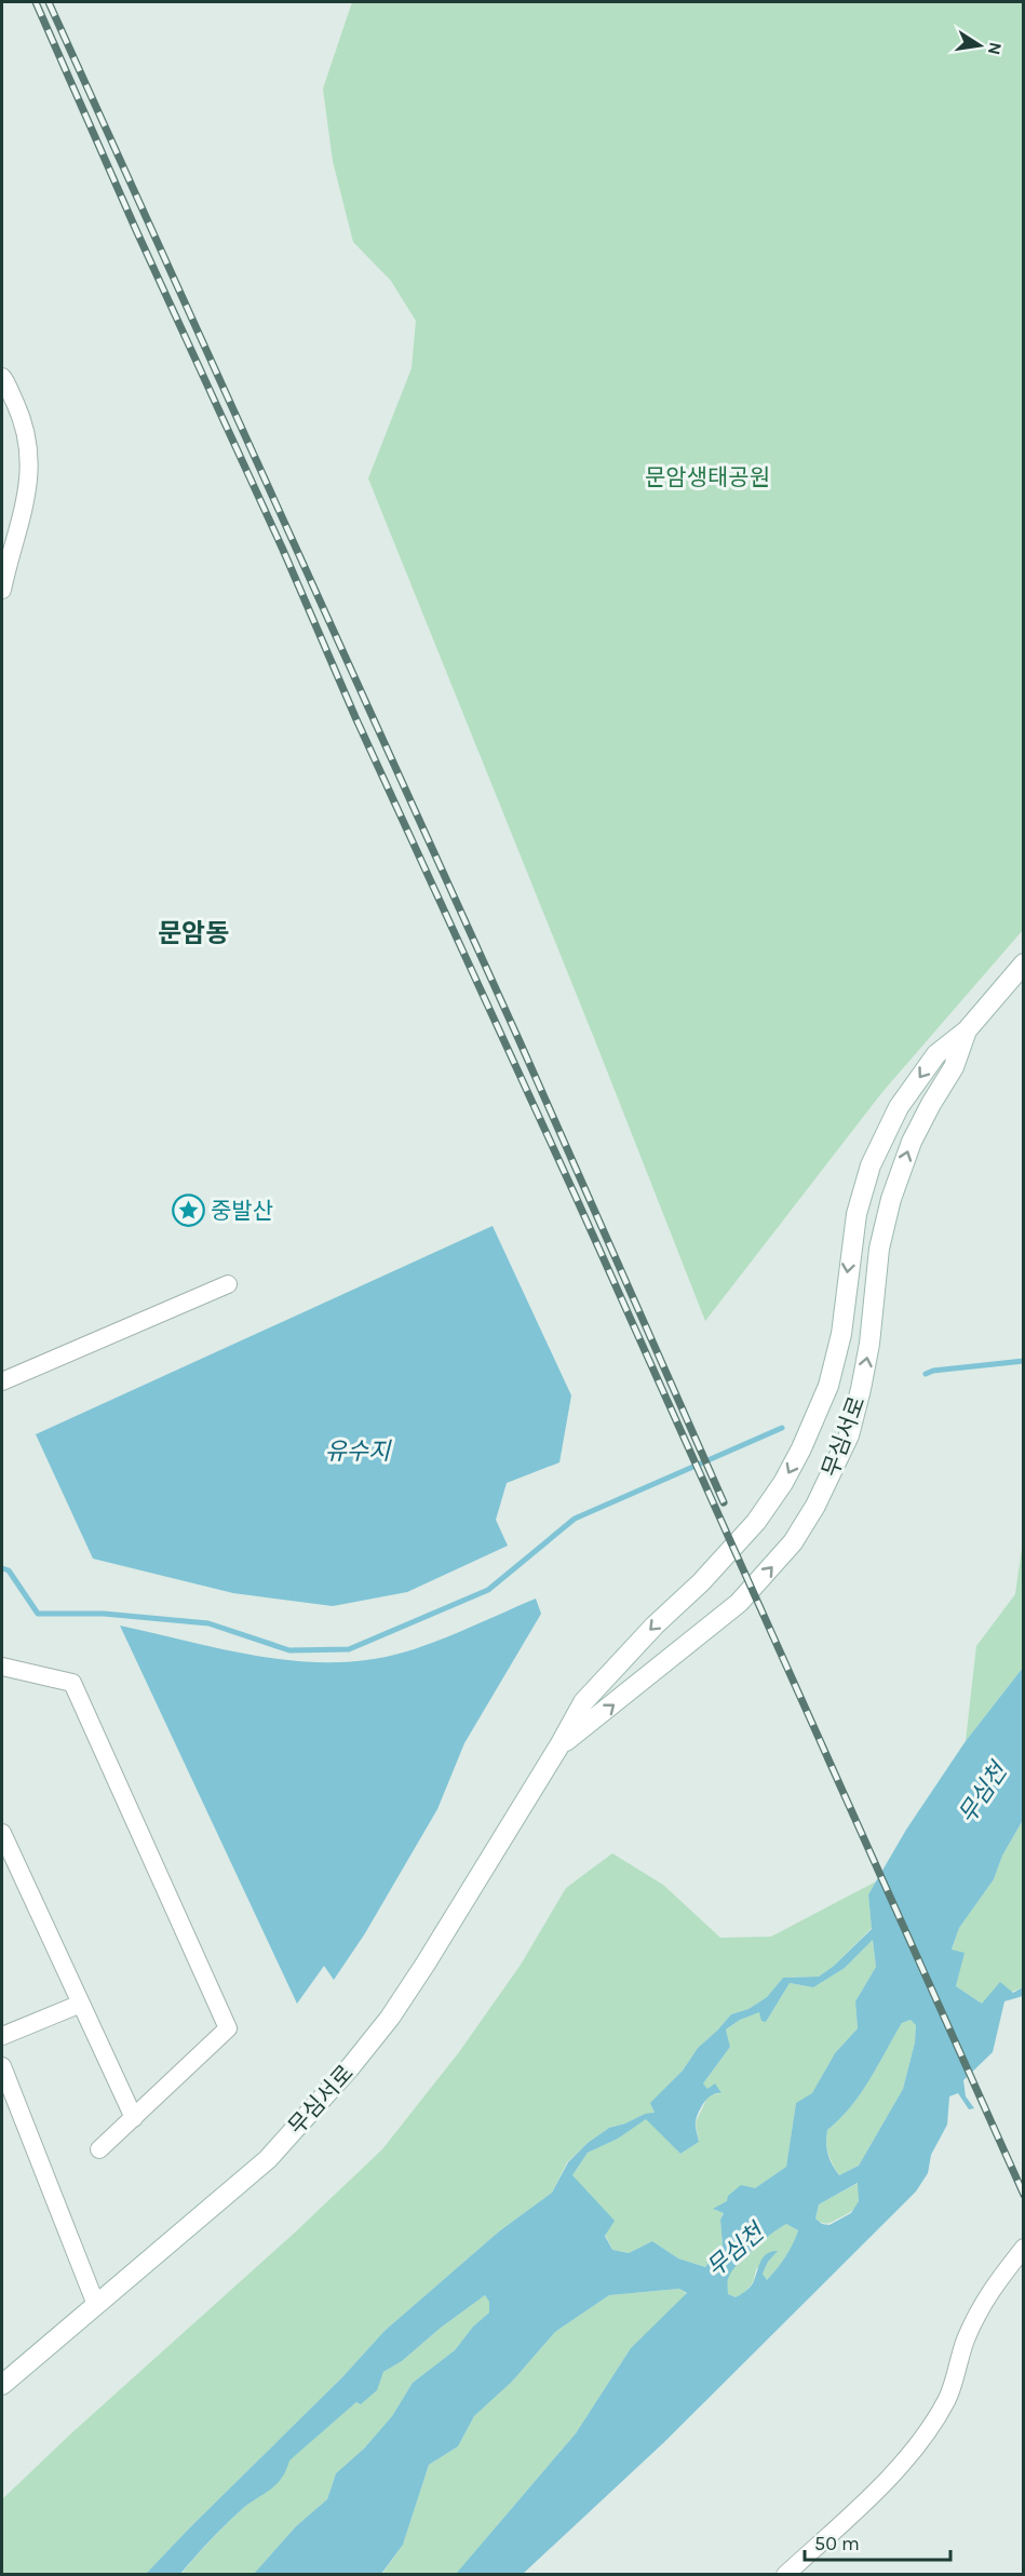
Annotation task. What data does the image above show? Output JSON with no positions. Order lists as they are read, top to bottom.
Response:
{
  "streets": {
    "street": ["무심서로"]
  },
  "districts": ["문암동"],
  "water": ["유수지", "무심천"],
  "parks": ["문암생태공원"],
  "places": {
    "place": ["중발산"]
  },
  "scale_bar": "50 m",
  "north": "right"
}
